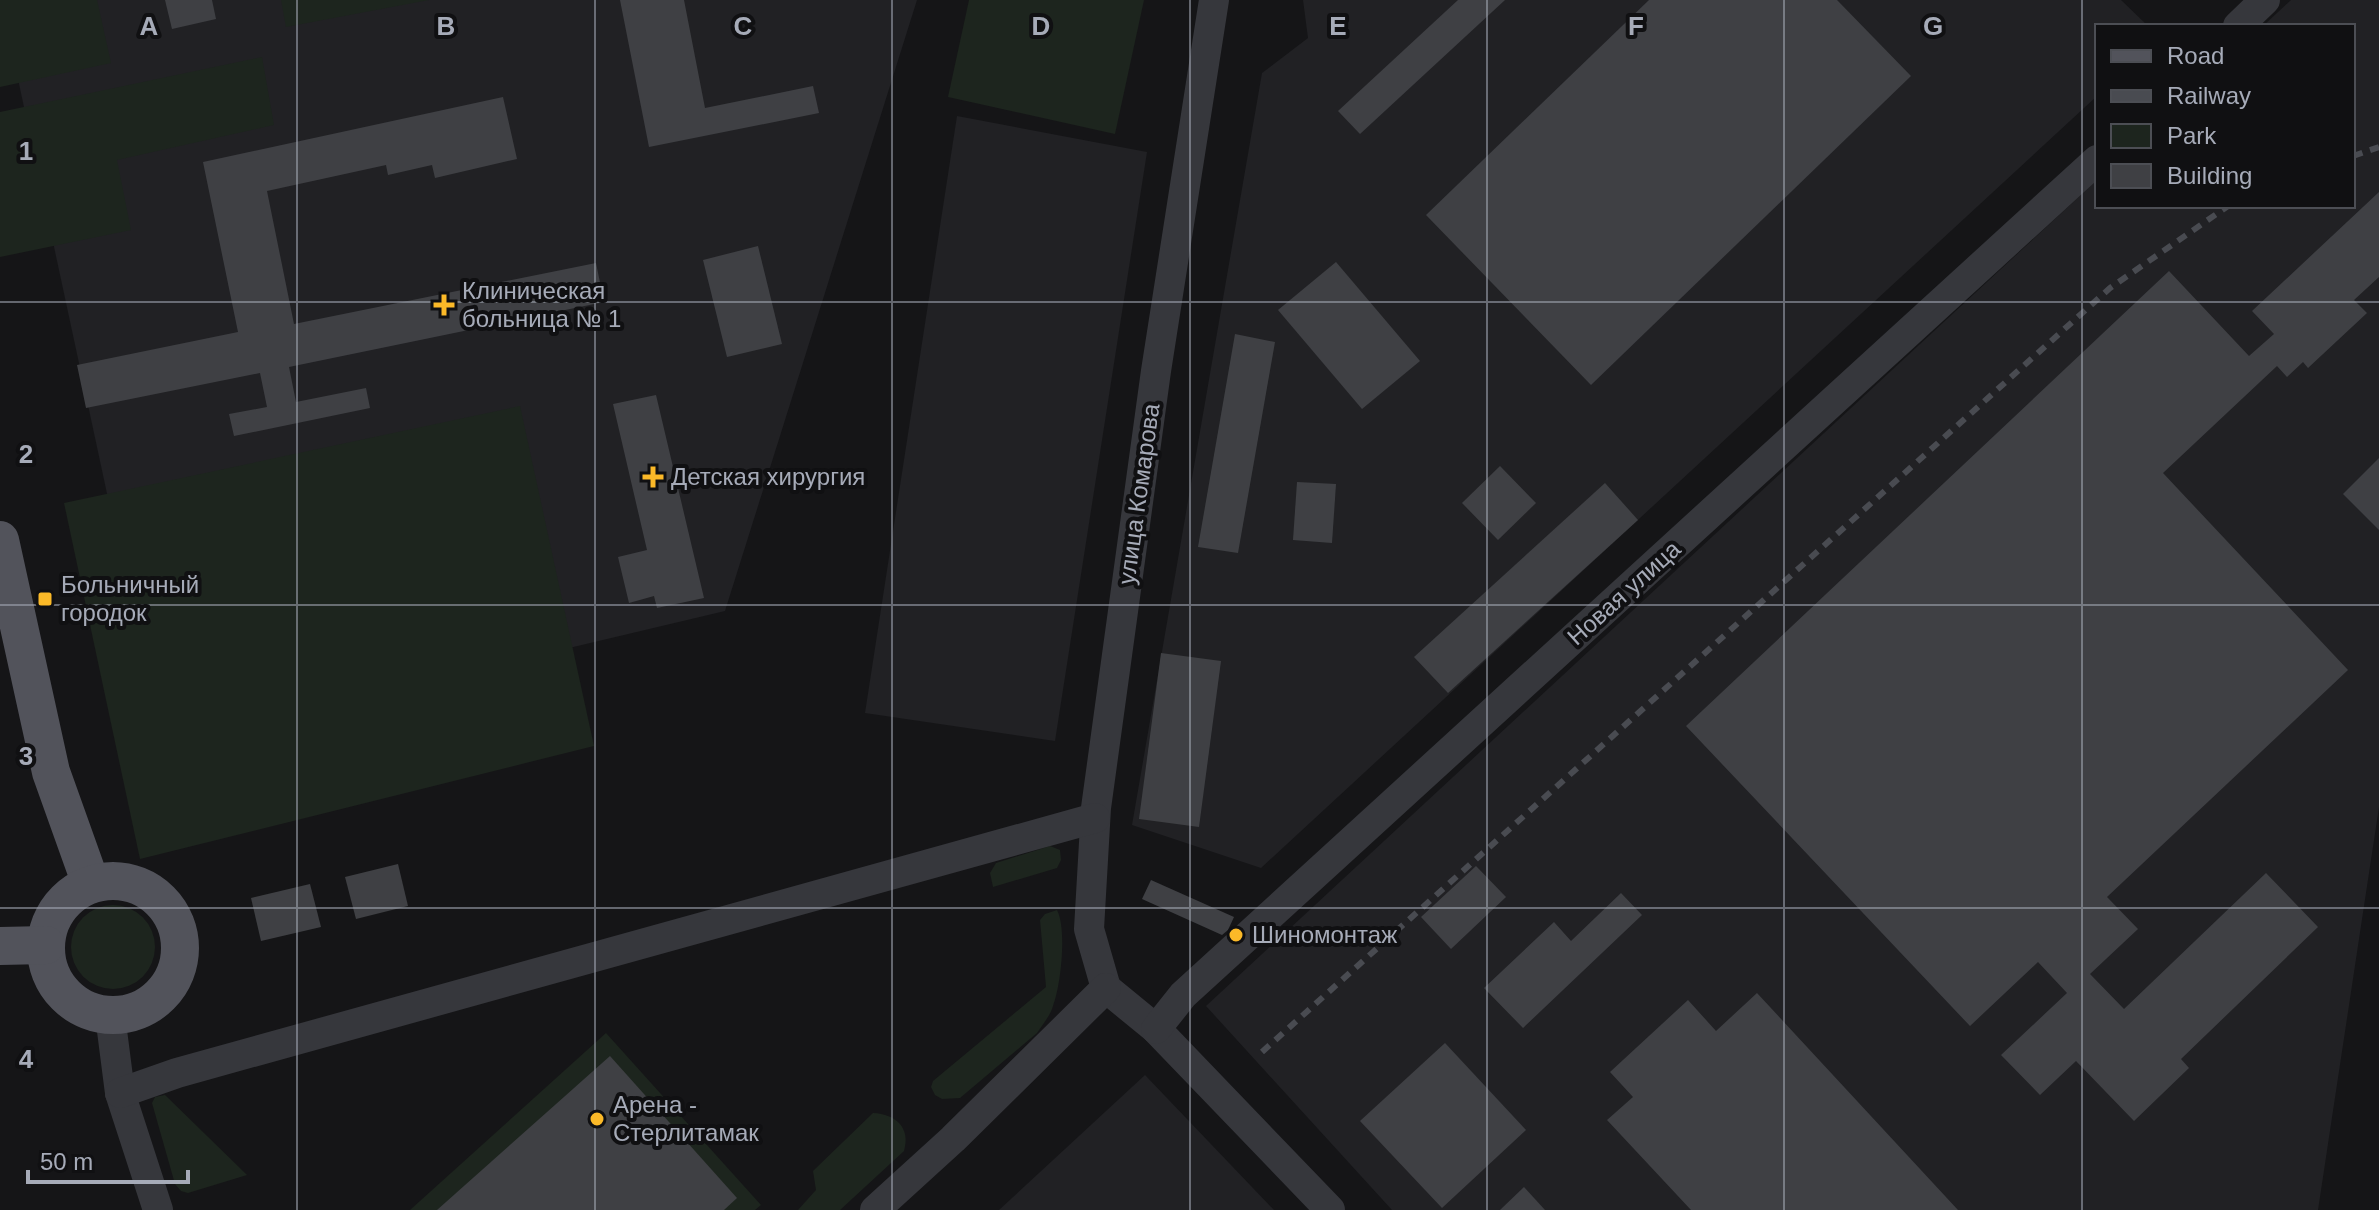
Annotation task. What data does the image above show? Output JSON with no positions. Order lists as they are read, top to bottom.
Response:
{
  "streets": {
    "street": ["улица Комарова", "Новая улица"]
  },
  "places": {
    "health": ["Клиническая больница № 1", "Детская хирургия"],
    "transit": ["Больничный городок"],
    "other": ["Шиномонтаж", "Арена - Стерлитамак"]
  },
  "legend": [
    "Road",
    "Railway",
    "Park",
    "Building"
  ],
  "scale_bar": "50 m",
  "grid": {
    "columns": [
      "A",
      "B",
      "C",
      "D",
      "E",
      "F",
      "G"
    ],
    "rows": [
      "1",
      "2",
      "3",
      "4"
    ]
  }
}
